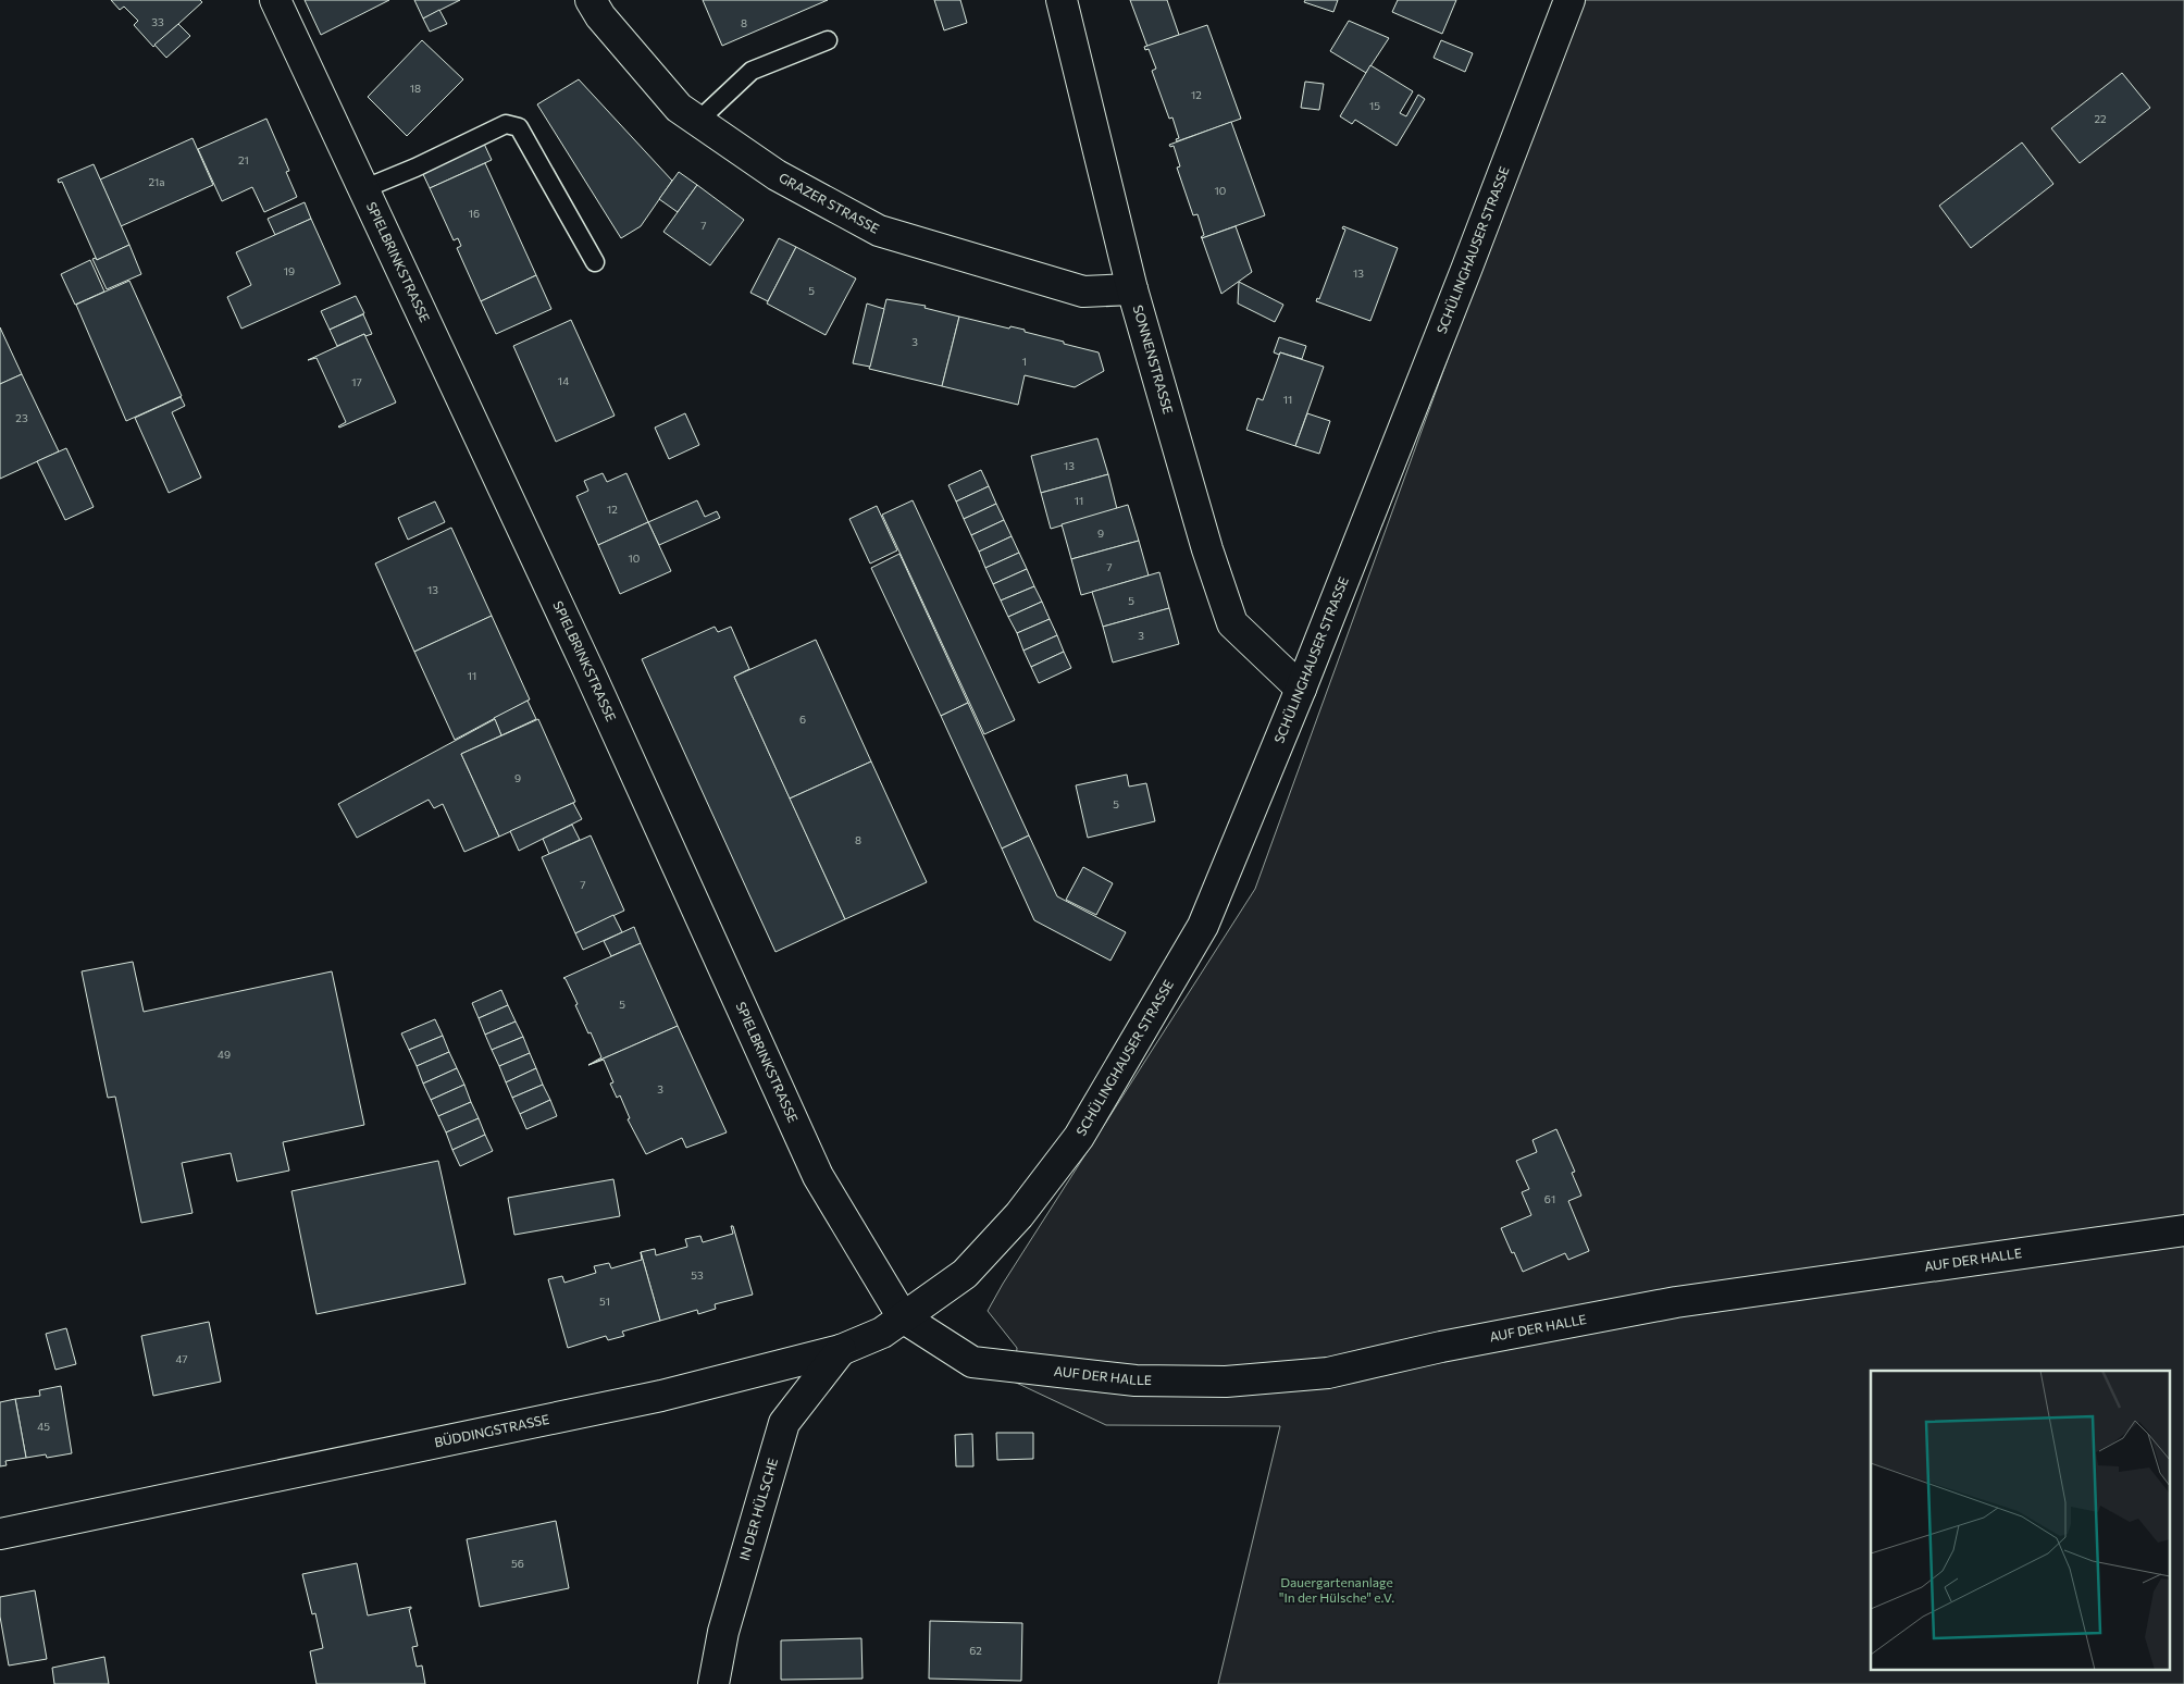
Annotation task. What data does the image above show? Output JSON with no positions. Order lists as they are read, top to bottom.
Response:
{
  "streets": {
    "street": [
      "GRAZER STRASSE",
      "SCHÜLINGHAUSER STRASSE",
      "SPIELBRINKSTRASSE",
      "SONNENSTRASSE",
      "AUF DER HALLE",
      "BÜDDINGSTRASSE",
      "IN DER HÜLSCHE"
    ]
  },
  "crossings": [
    ["GRAZER STRASSE", "SONNENSTRASSE"],
    ["SCHÜLINGHAUSER STRASSE", "SONNENSTRASSE"],
    ["SCHÜLINGHAUSER STRASSE", "BÜDDINGSTRASSE"],
    ["SPIELBRINKSTRASSE", "AUF DER HALLE"],
    ["SPIELBRINKSTRASSE", "BÜDDINGSTRASSE"],
    ["AUF DER HALLE", "BÜDDINGSTRASSE"],
    ["BÜDDINGSTRASSE", "IN DER HÜLSCHE"]
  ],
  "parks": ["Dauergartenanlage \"In der Hülsche\" e.V."],
  "house_numbers": [
    "33",
    "8",
    "18",
    "12",
    "15",
    "22",
    "21",
    "21a",
    "10",
    "16",
    "7",
    "19",
    "13",
    "5",
    "3",
    "1",
    "14",
    "17",
    "11",
    "23",
    "13",
    "11",
    "12",
    "9",
    "10",
    "7",
    "13",
    "5",
    "3",
    "11",
    "6",
    "9",
    "5",
    "8",
    "7",
    "5",
    "49",
    "3",
    "61",
    "53",
    "51",
    "47",
    "45",
    "56",
    "62"
  ]
}
